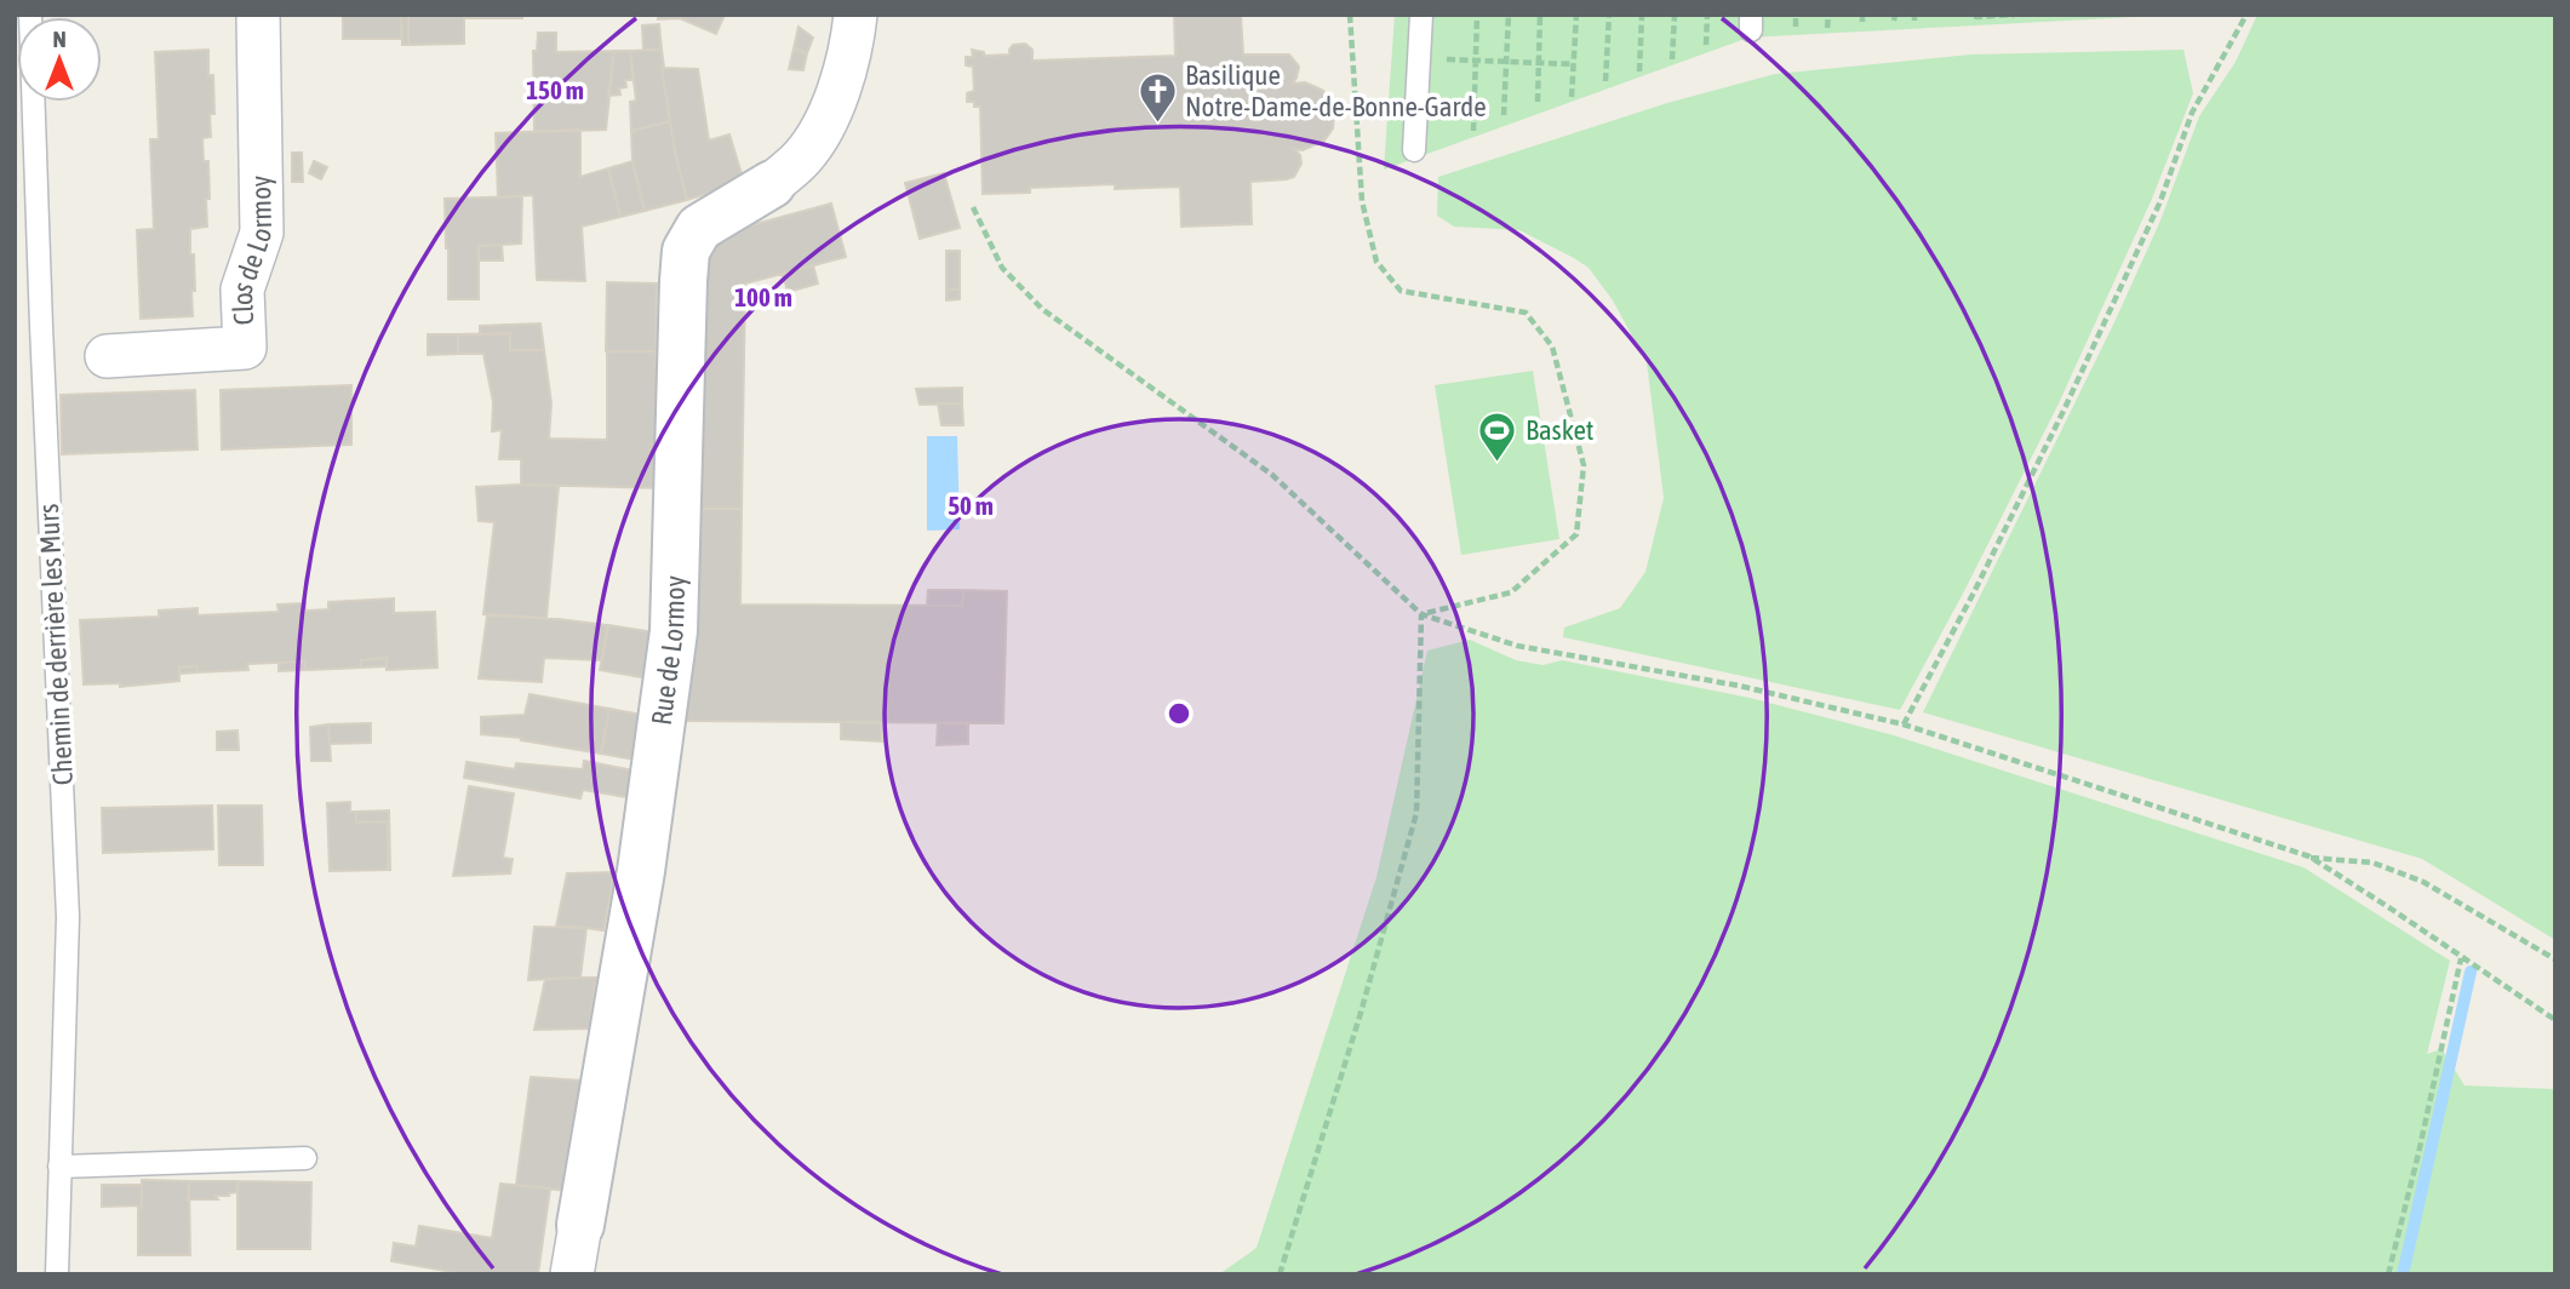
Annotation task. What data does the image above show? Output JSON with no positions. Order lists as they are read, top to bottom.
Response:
{
  "streets": {
    "street": ["Clos de Lormoy", "Rue de Lormoy"],
    "lane": ["Chemin de derrière les Murs"]
  },
  "places": {
    "church": ["Basilique Notre-Dame-de-Bonne-Garde"],
    "sports": ["Basket"]
  },
  "north": "top",
  "rings": ["150 m", "100 m", "50 m"]
}
